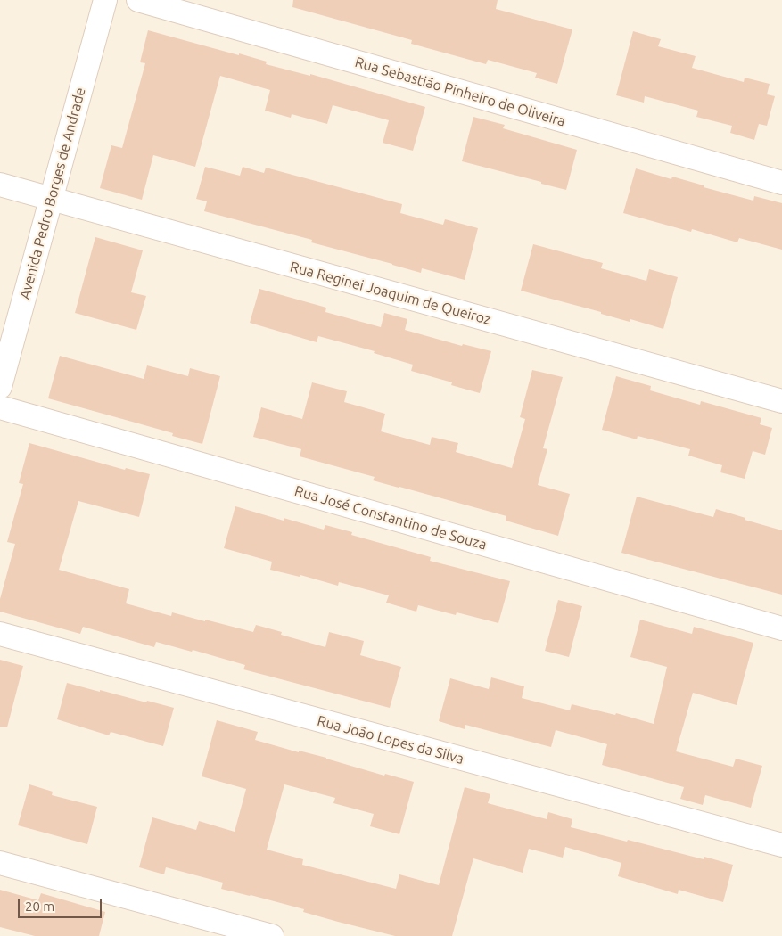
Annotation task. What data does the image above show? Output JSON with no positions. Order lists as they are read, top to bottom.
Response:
{
  "streets": {
    "street": [
      "Rua Sebastião Pinheiro de Oliveira",
      "Avenida Pedro Borges de Andrade",
      "Rua Reginei Joaquim de Queiroz",
      "Rua José Constantino de Souza",
      "Rua João Lopes da Silva"
    ]
  },
  "crossings": [
    ["Avenida Pedro Borges de Andrade", "Rua Reginei Joaquim de Queiroz"]
  ],
  "scale_bar": "20 m"
}
